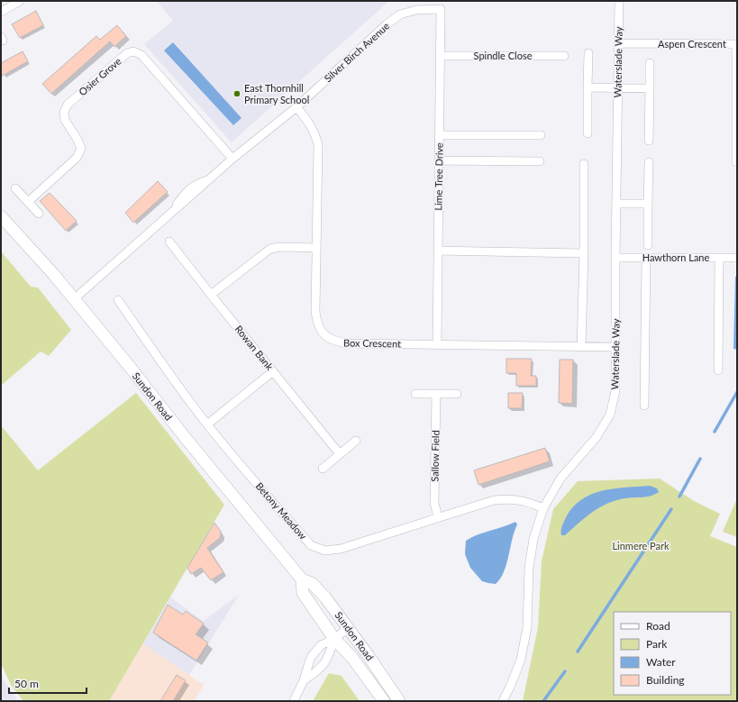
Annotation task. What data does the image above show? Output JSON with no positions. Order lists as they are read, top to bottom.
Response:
{
  "streets": {
    "street": [
      "Aspen Crescent",
      "Silver Birch Avenue",
      "Spindle Close",
      "Waterslade Way",
      "Osier Grove",
      "Lime Tree Drive",
      "Hawthorn Lane",
      "Box Crescent",
      "Rowan Bank",
      "Sundon Road",
      "Sallow Field",
      "Betony Meadow"
    ]
  },
  "crossings": [
    ["Aspen Crescent", "Waterslade Way"],
    ["Silver Birch Avenue", "Osier Grove"],
    ["Silver Birch Avenue", "Lime Tree Drive"],
    ["Silver Birch Avenue", "Box Crescent"],
    ["Silver Birch Avenue", "Sundon Road"],
    ["Spindle Close", "Lime Tree Drive"],
    ["Waterslade Way", "Hawthorn Lane"],
    ["Waterslade Way", "Box Crescent"],
    ["Waterslade Way", "Betony Meadow"],
    ["Lime Tree Drive", "Box Crescent"],
    ["Sallow Field", "Betony Meadow"]
  ],
  "parks": ["Linmere Park"],
  "places": ["East Thornhill Primary School"],
  "legend": [
    "Road",
    "Park",
    "Water",
    "Building"
  ],
  "scale_bar": "50 m"
}
